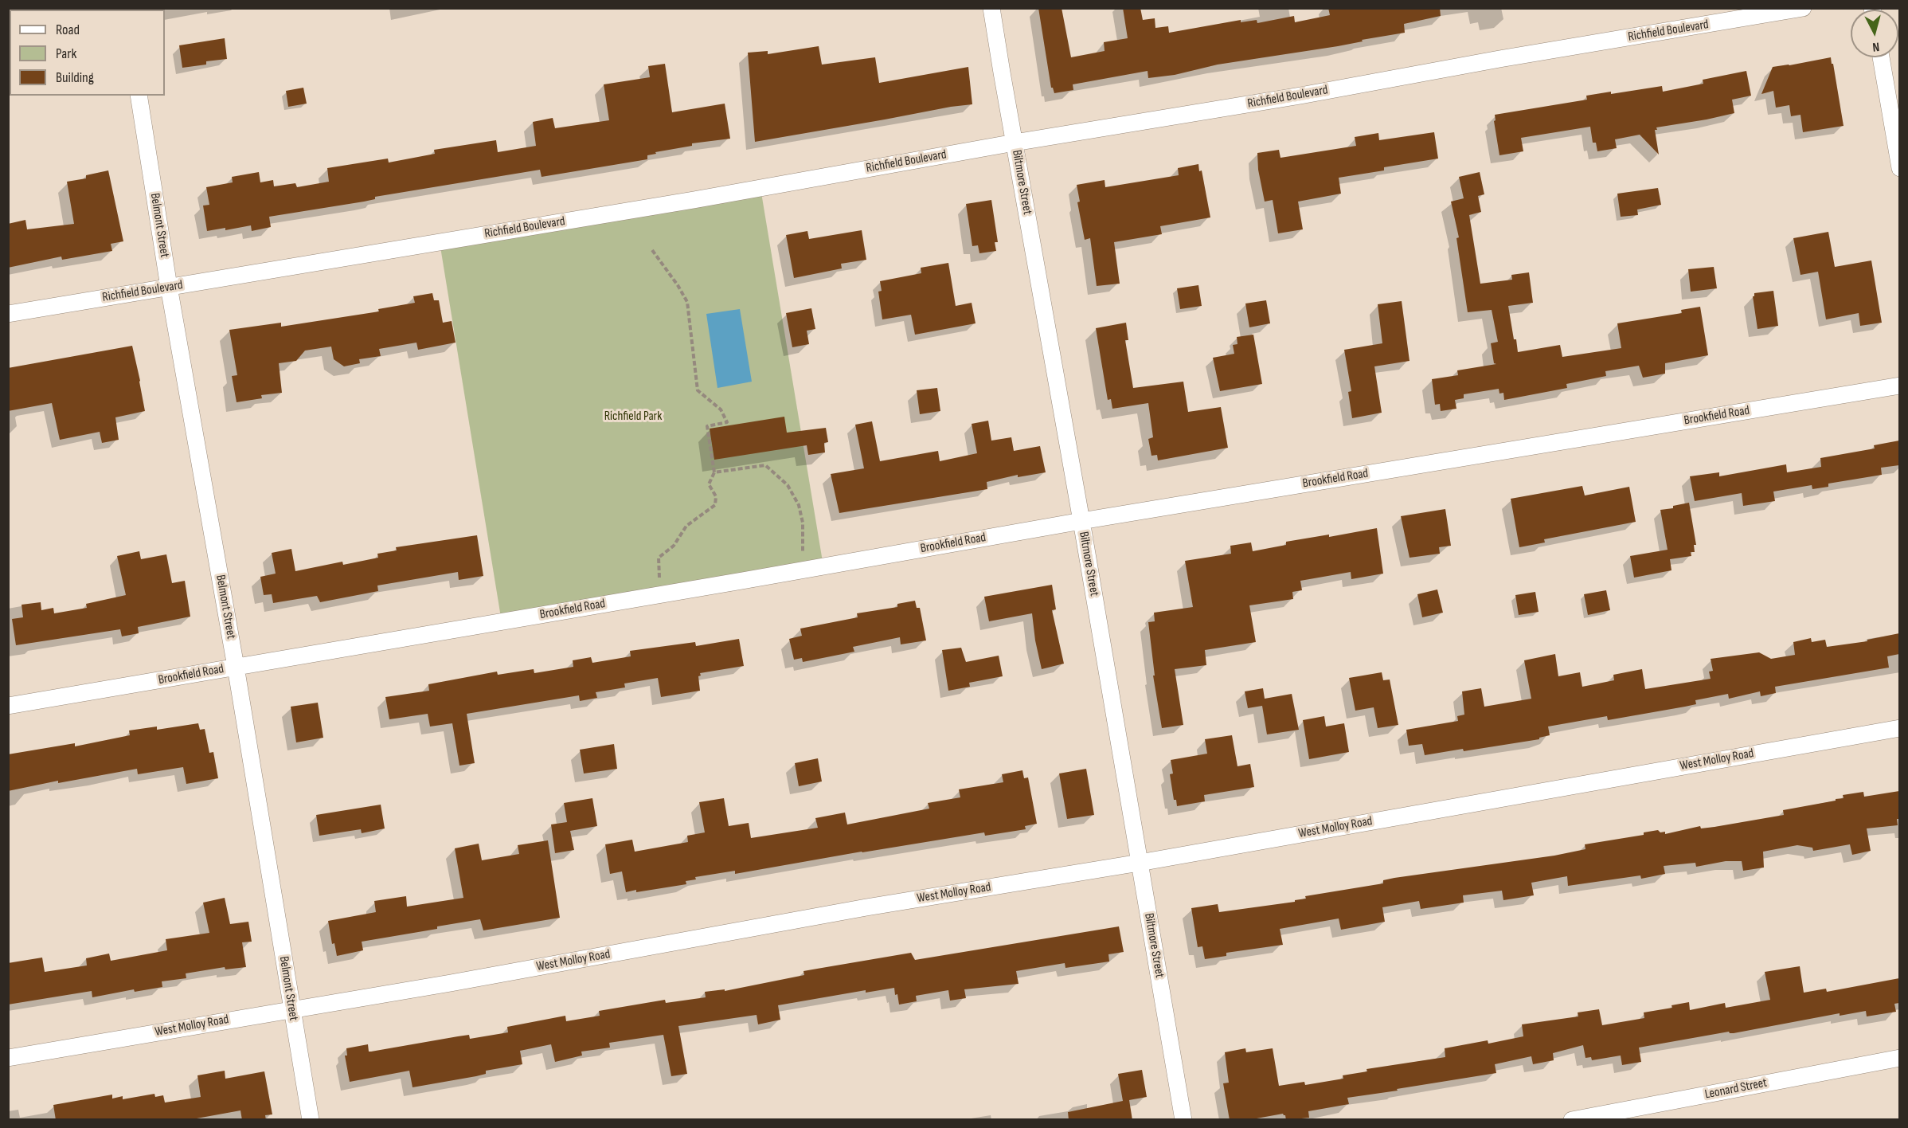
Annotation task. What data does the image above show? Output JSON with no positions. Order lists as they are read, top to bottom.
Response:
{
  "streets": {
    "street": [
      "Richfield Boulevard",
      "Biltmore Street",
      "Belmont Street",
      "Brookfield Road",
      "West Molloy Road",
      "Leonard Street"
    ]
  },
  "crossings": [
    ["Richfield Boulevard", "Biltmore Street"],
    ["Richfield Boulevard", "Belmont Street"],
    ["Biltmore Street", "Brookfield Road"],
    ["Biltmore Street", "West Molloy Road"],
    ["Belmont Street", "Brookfield Road"],
    ["Belmont Street", "West Molloy Road"]
  ],
  "parks": ["Richfield Park"],
  "legend": ["Road", "Park", "Building"],
  "north": "bottom"
}
